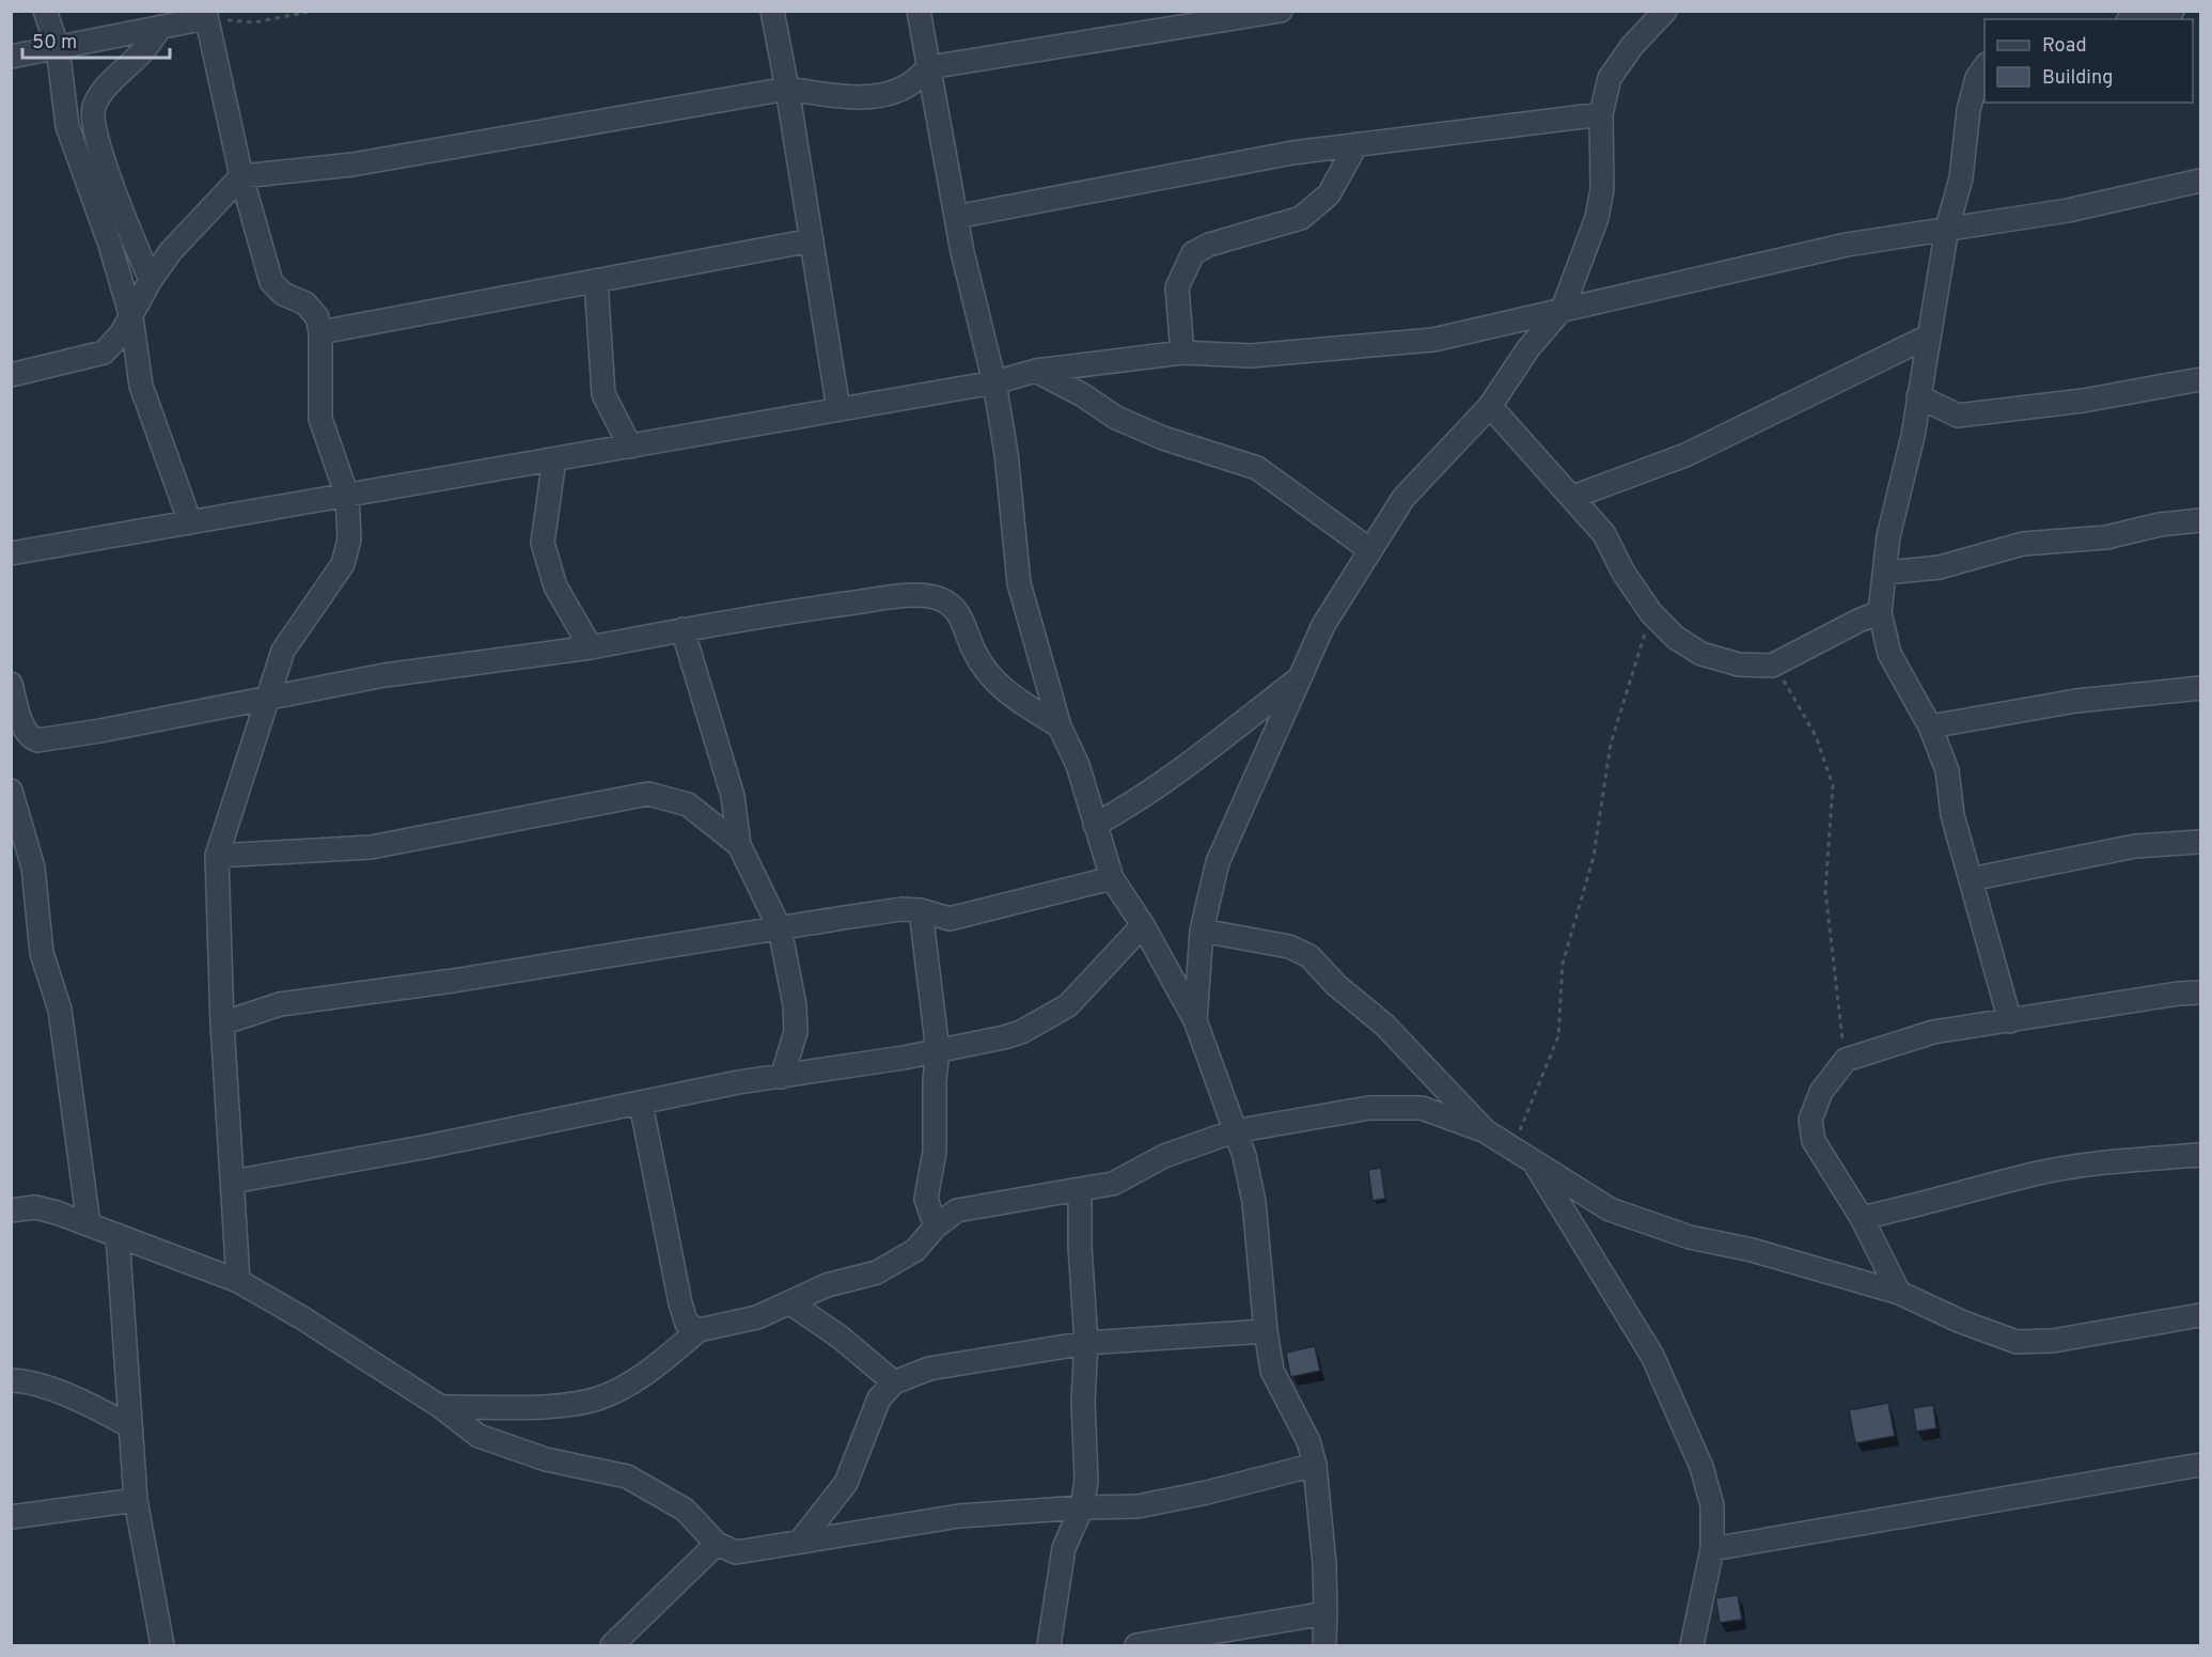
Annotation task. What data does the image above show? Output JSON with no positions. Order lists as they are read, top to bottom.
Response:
{
  "legend": ["Road", "Building"],
  "scale_bar": "50 m"
}
